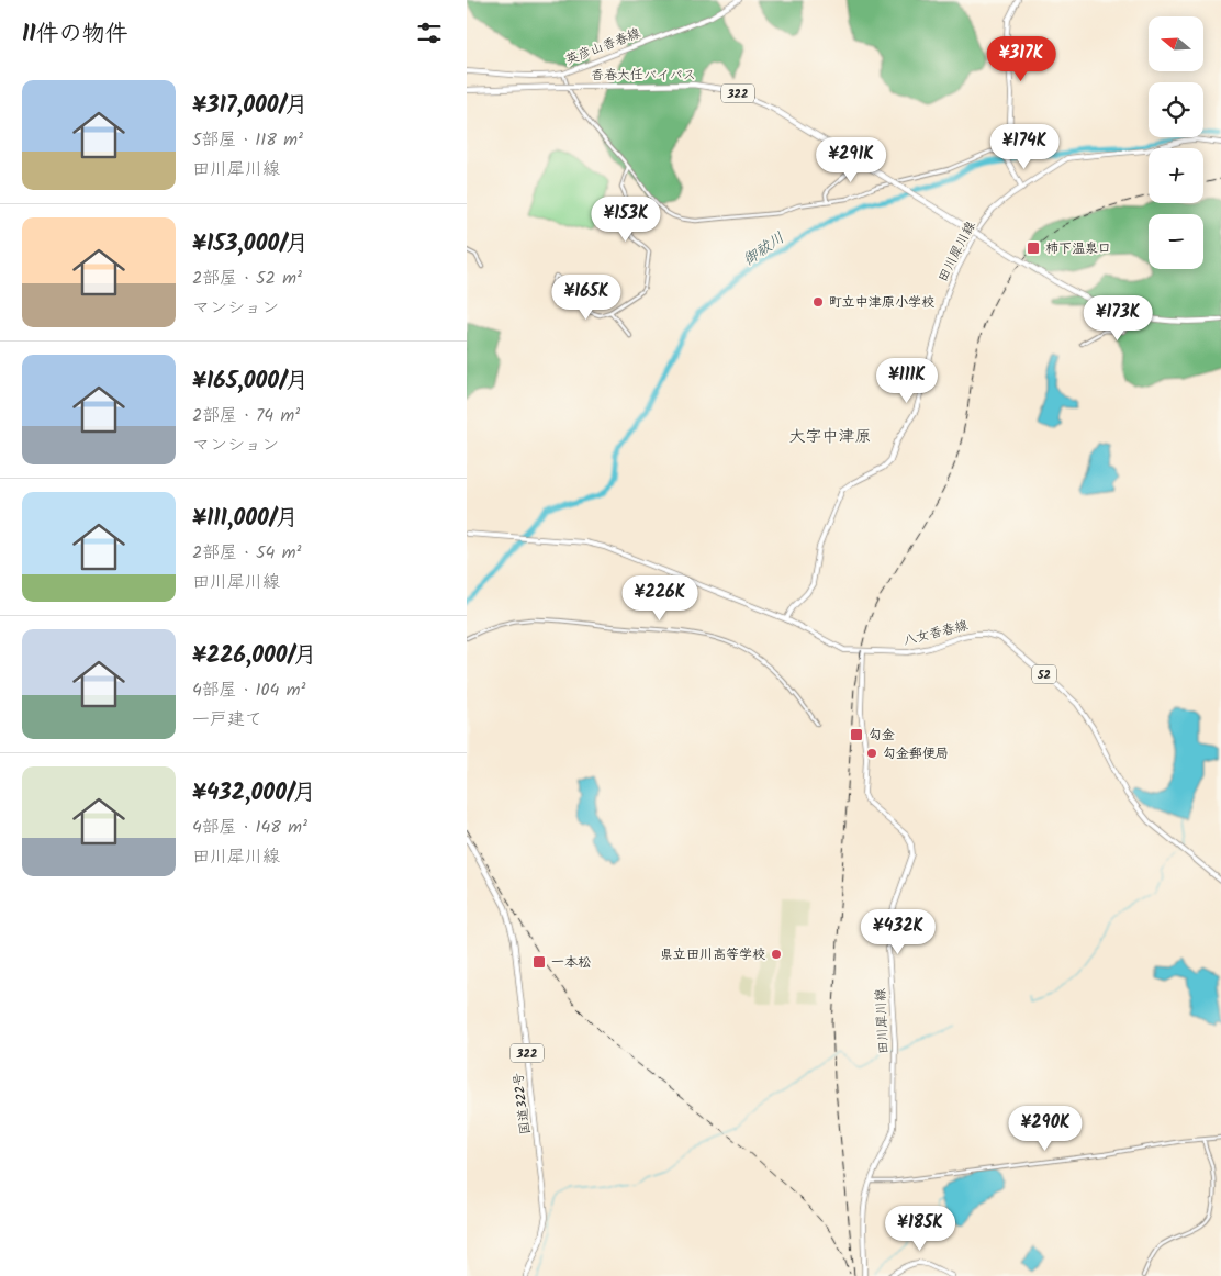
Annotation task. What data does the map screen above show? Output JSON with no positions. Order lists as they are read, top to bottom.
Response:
{
  "streets": {
    "highway": ["香春大任バイパス", "322", "国道322号"],
    "main road": [
      "英彦山香春線",
      "田川犀川線",
      "八女香春線",
      "52"
    ]
  },
  "crossings": [
    ["田川犀川線", "八女香春線"]
  ],
  "districts": ["大字中津原"],
  "water": ["御祓川"],
  "places": {
    "transit": ["柿下温泉口", "勾金", "一本松"],
    "other": ["町立中津原小学校", "勾金郵便局", "県立田川高等学校"]
  },
  "north": "left",
  "page": {
    "heading": "11件の物件",
    "map_buttons": ["+", "−"],
    "price": [
      "¥317K",
      "¥174K",
      "¥291K",
      "¥153K",
      "¥165K",
      "¥173K",
      "¥111K",
      "¥226K",
      "¥432K",
      "¥290K",
      "¥185K"
    ],
    "list": [
      {
        "name": "¥317,000/月",
        "note": "5部屋 · 118 m² · 田川犀川線"
      },
      {
        "name": "¥153,000/月",
        "note": "2部屋 · 52 m² · マンション"
      },
      {
        "name": "¥165,000/月",
        "note": "2部屋 · 74 m² · マンション"
      },
      {
        "name": "¥111,000/月",
        "note": "2部屋 · 54 m² · 田川犀川線"
      },
      {
        "name": "¥226,000/月",
        "note": "4部屋 · 104 m² · 一戸建て"
      },
      {
        "name": "¥432,000/月",
        "note": "4部屋 · 148 m² · 田川犀川線"
      }
    ]
  }
}
